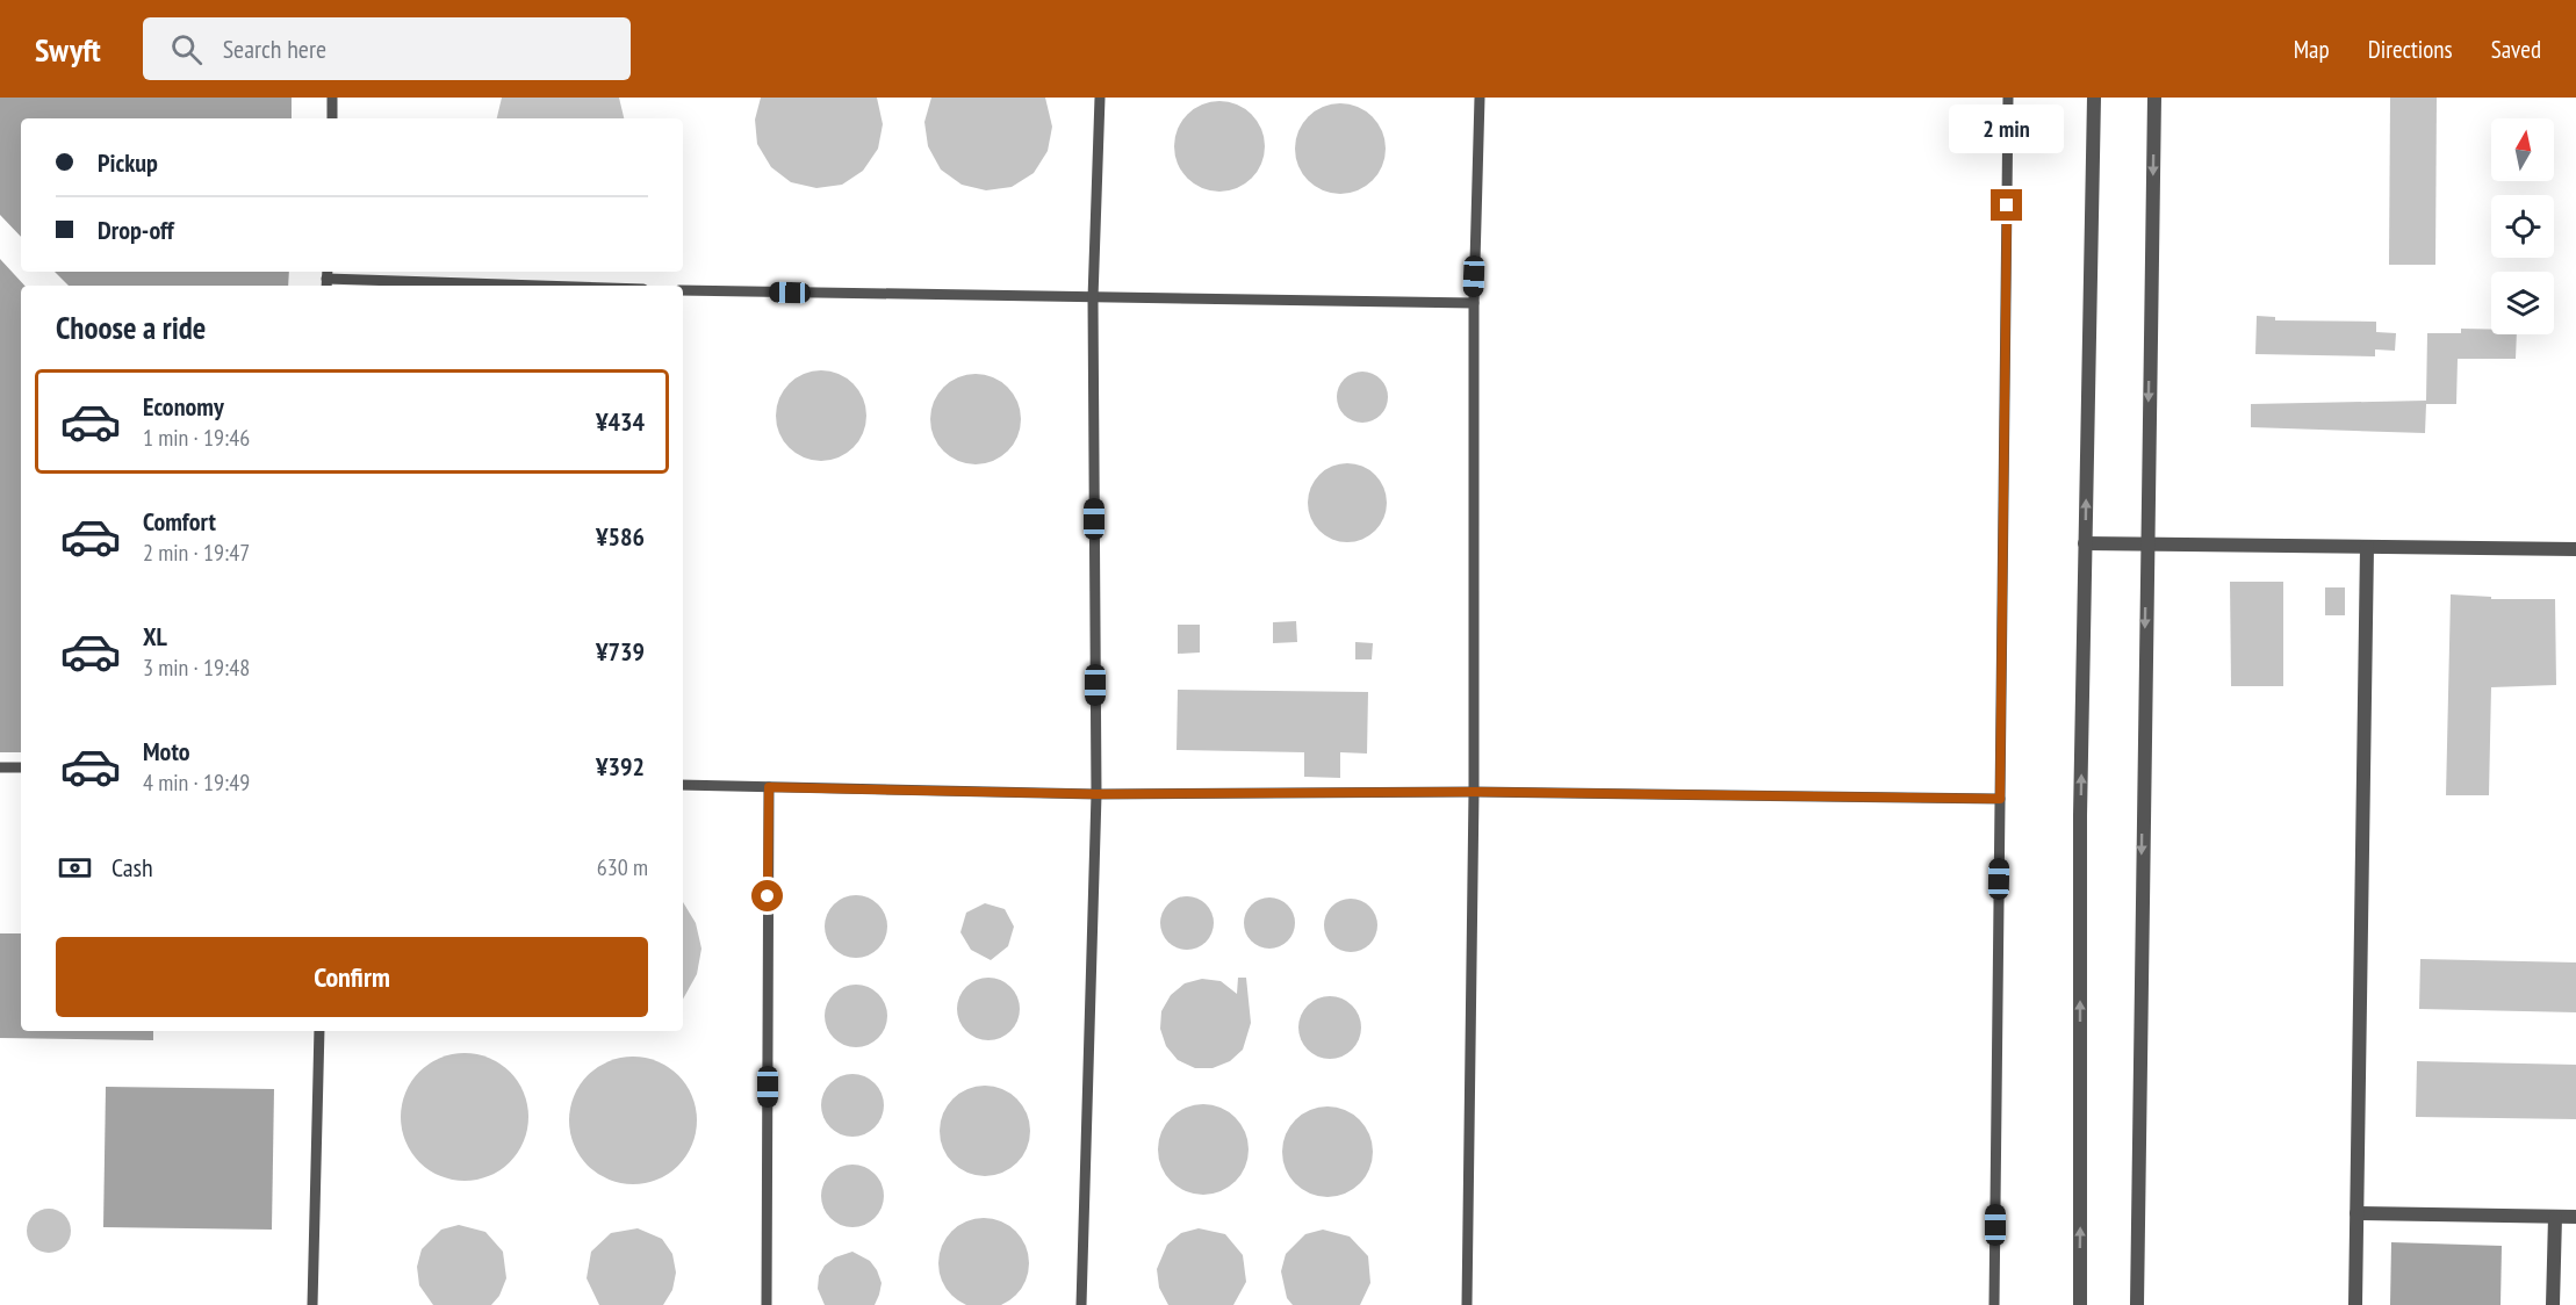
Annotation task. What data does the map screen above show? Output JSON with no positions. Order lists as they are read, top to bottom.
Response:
{
  "north": "top",
  "page": {
    "header": "Swyft",
    "search": "Search here",
    "nav": ["Map", "Directions", "Saved"],
    "bubble": "2 min",
    "banner": ["Pickup", "Drop-off"],
    "heading": "Choose a ride",
    "list": [
      {
        "name": "Economy",
        "note": "1 min · 19:46",
        "value": "¥434"
      },
      {
        "name": "Comfort",
        "note": "2 min · 19:47",
        "value": "¥586"
      },
      {
        "name": "XL",
        "note": "3 min · 19:48",
        "value": "¥739"
      },
      {
        "name": "Moto",
        "note": "4 min · 19:49",
        "value": "¥392"
      }
    ],
    "pay": ["Cash", "630 m"],
    "buttons": "Confirm"
  }
}
